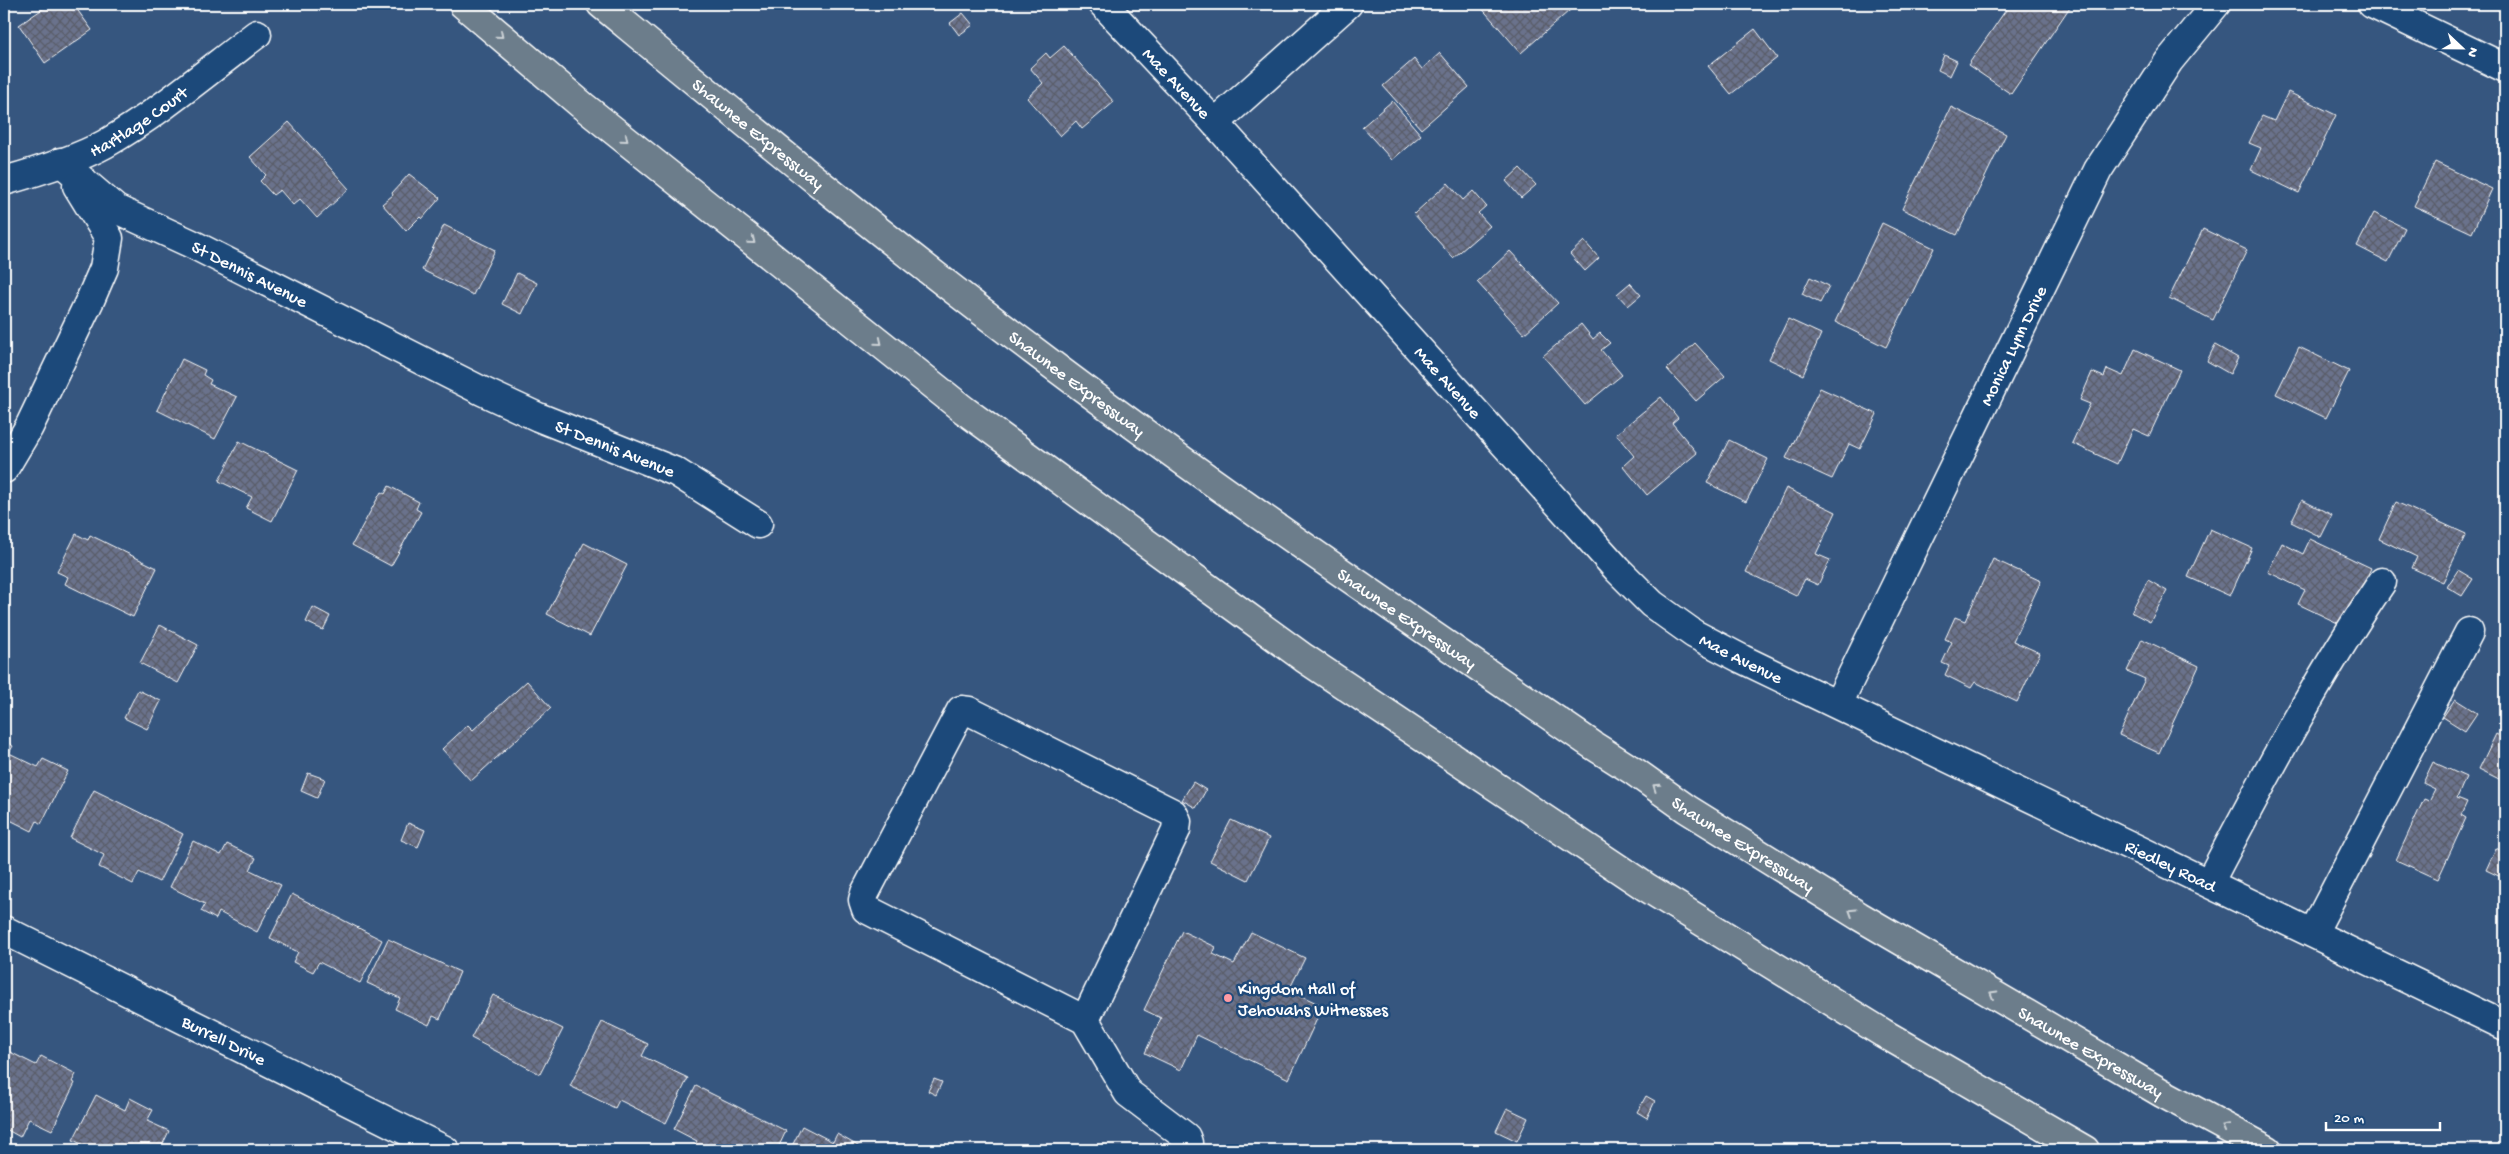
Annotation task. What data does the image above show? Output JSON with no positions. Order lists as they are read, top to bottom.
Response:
{
  "streets": {
    "highway": ["Shawnee Expressway"],
    "street": [
      "Mae Avenue",
      "Hartlage Court",
      "St Dennis Avenue",
      "Monica Lynn Drive",
      "Riedley Road",
      "Burrell Drive"
    ]
  },
  "crossings": [
    ["Mae Avenue", "Monica Lynn Drive"],
    ["Mae Avenue", "Riedley Road"],
    ["Hartlage Court", "St Dennis Avenue"],
    ["Monica Lynn Drive", "Riedley Road"]
  ],
  "places": ["Kingdom Hall of Jehovahs Witnesses"],
  "scale_bar": "20 m",
  "north": "right"
}
